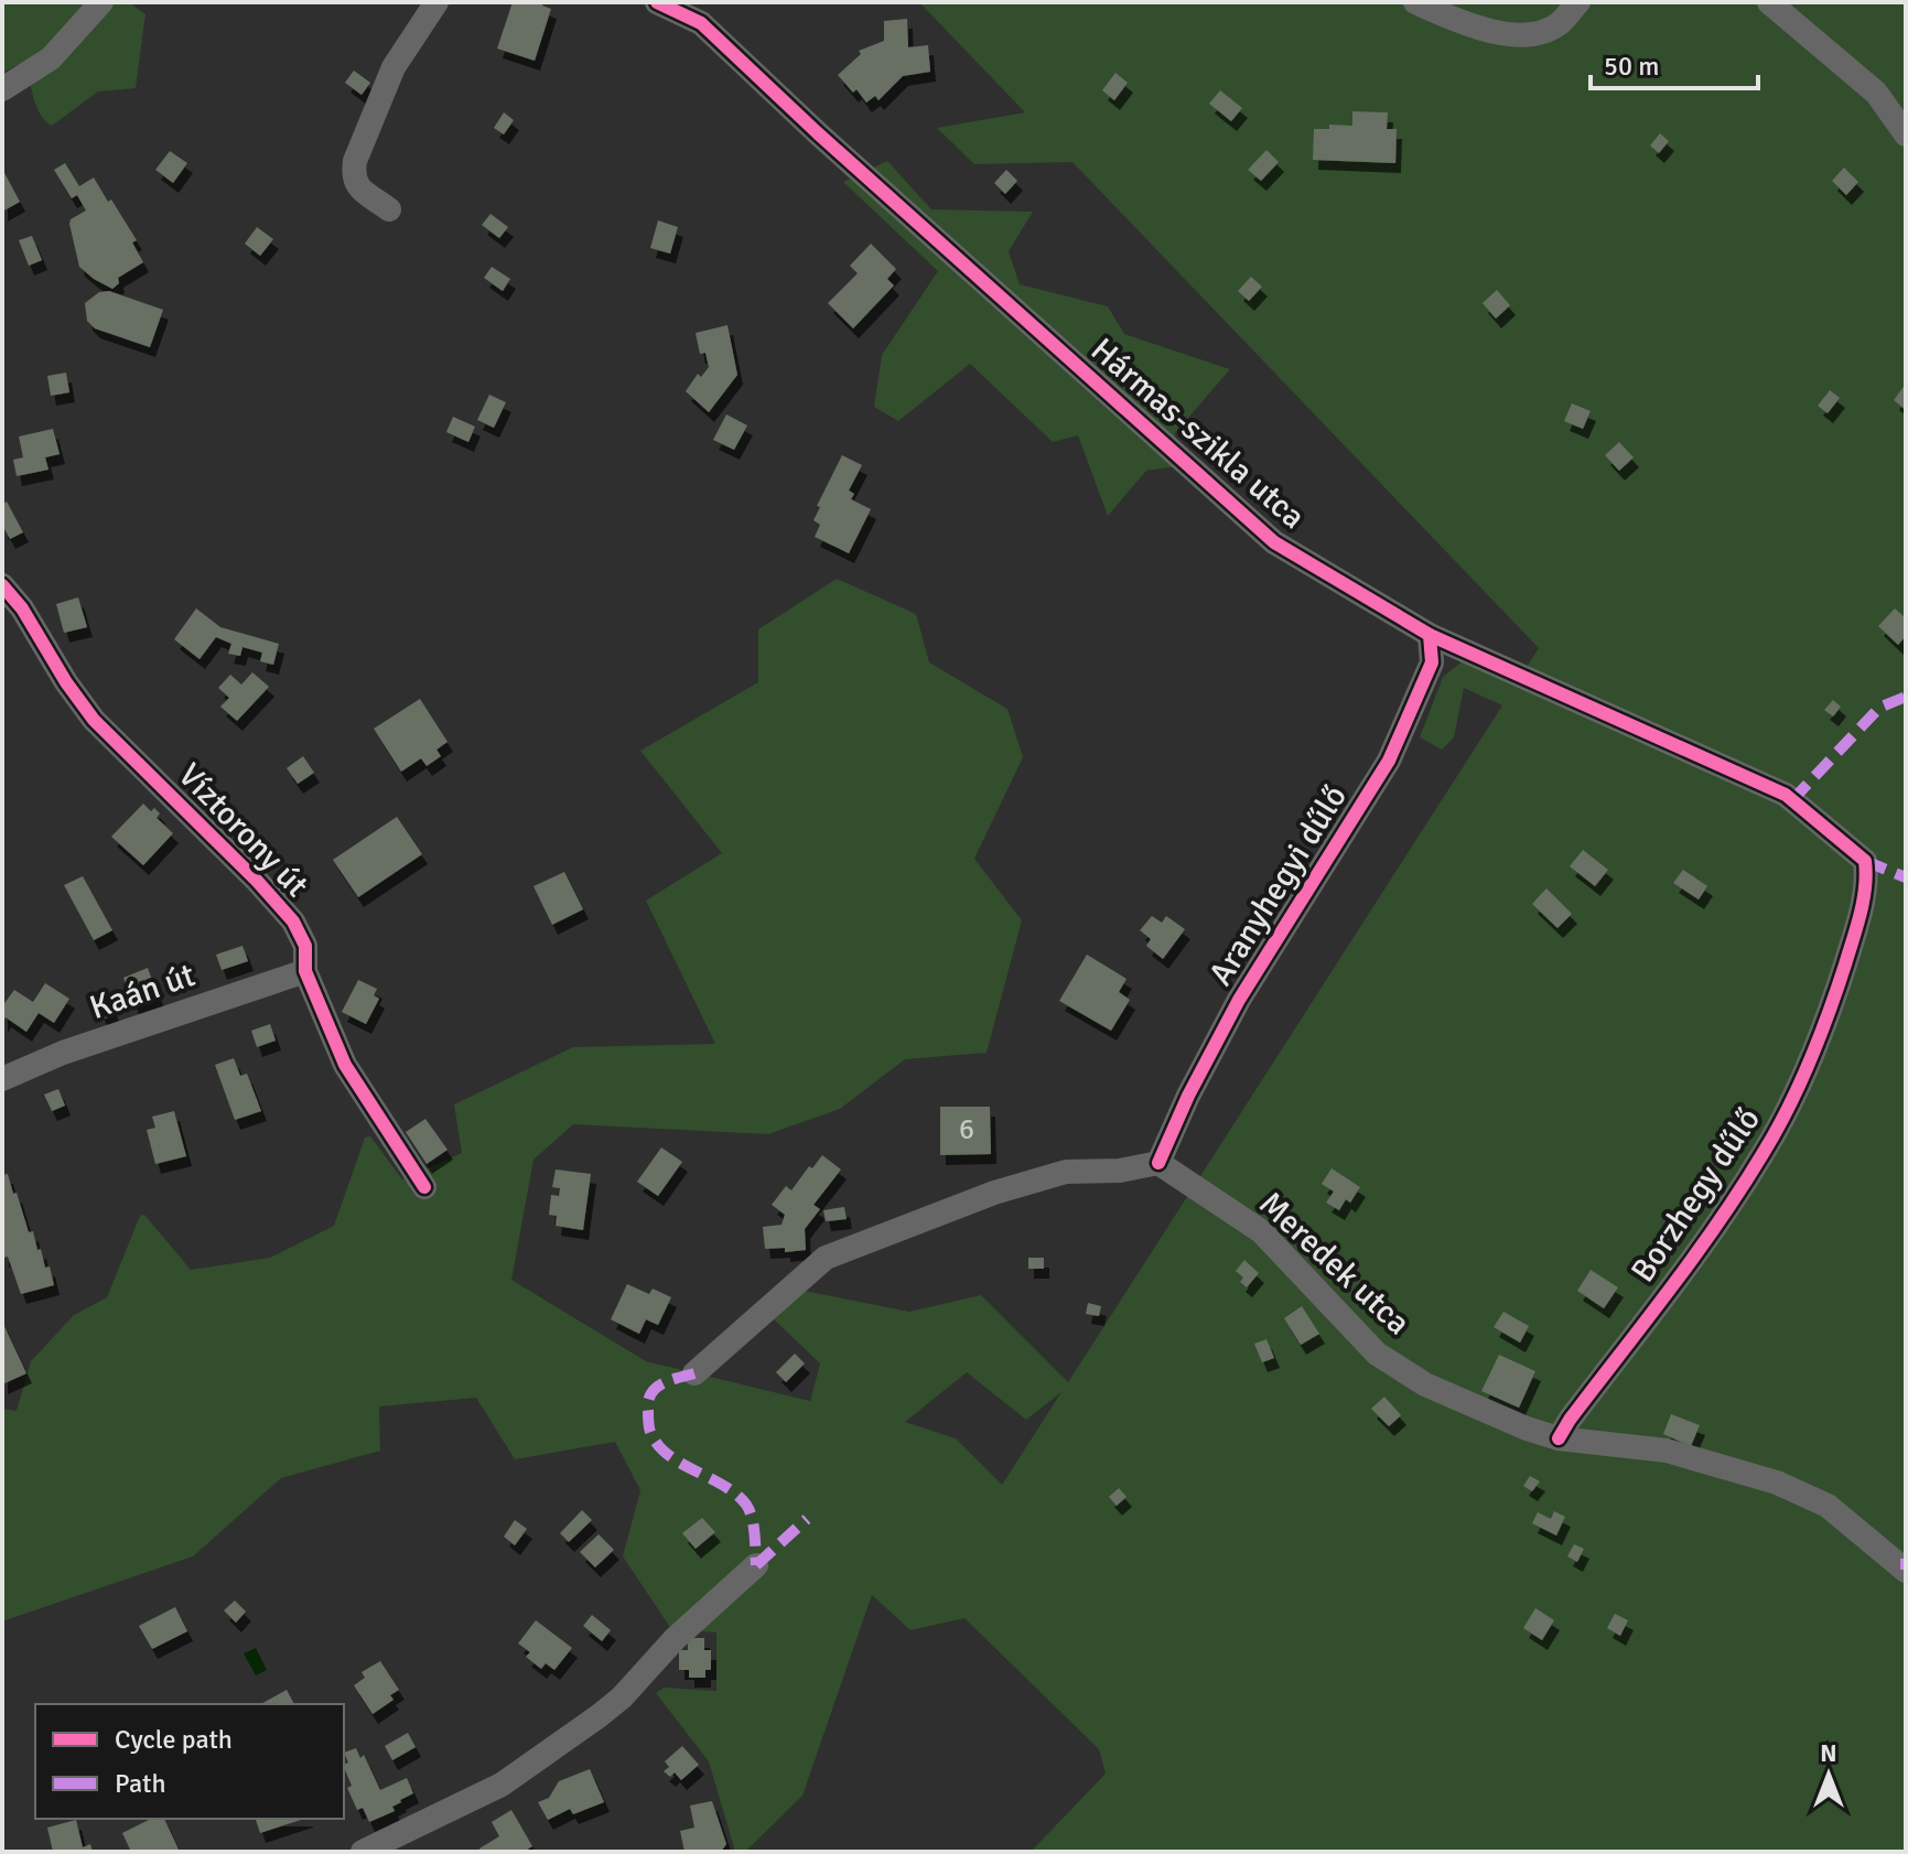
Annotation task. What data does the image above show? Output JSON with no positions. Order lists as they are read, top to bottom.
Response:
{
  "streets": {
    "street": [
      "Hármas-szikla utca",
      "Víztorony út",
      "Aranyhegyi dűlő",
      "Kaán út",
      "Borzhegy dűlő",
      "Meredek utca"
    ]
  },
  "crossings": [
    ["Hármas-szikla utca", "Aranyhegyi dűlő"],
    ["Hármas-szikla utca", "Borzhegy dűlő"],
    ["Víztorony út", "Kaán út"],
    ["Aranyhegyi dűlő", "Meredek utca"],
    ["Borzhegy dűlő", "Meredek utca"]
  ],
  "house_numbers": ["6"],
  "legend": ["Cycle path", "Path"],
  "scale_bar": "50 m",
  "north": "top"
}
